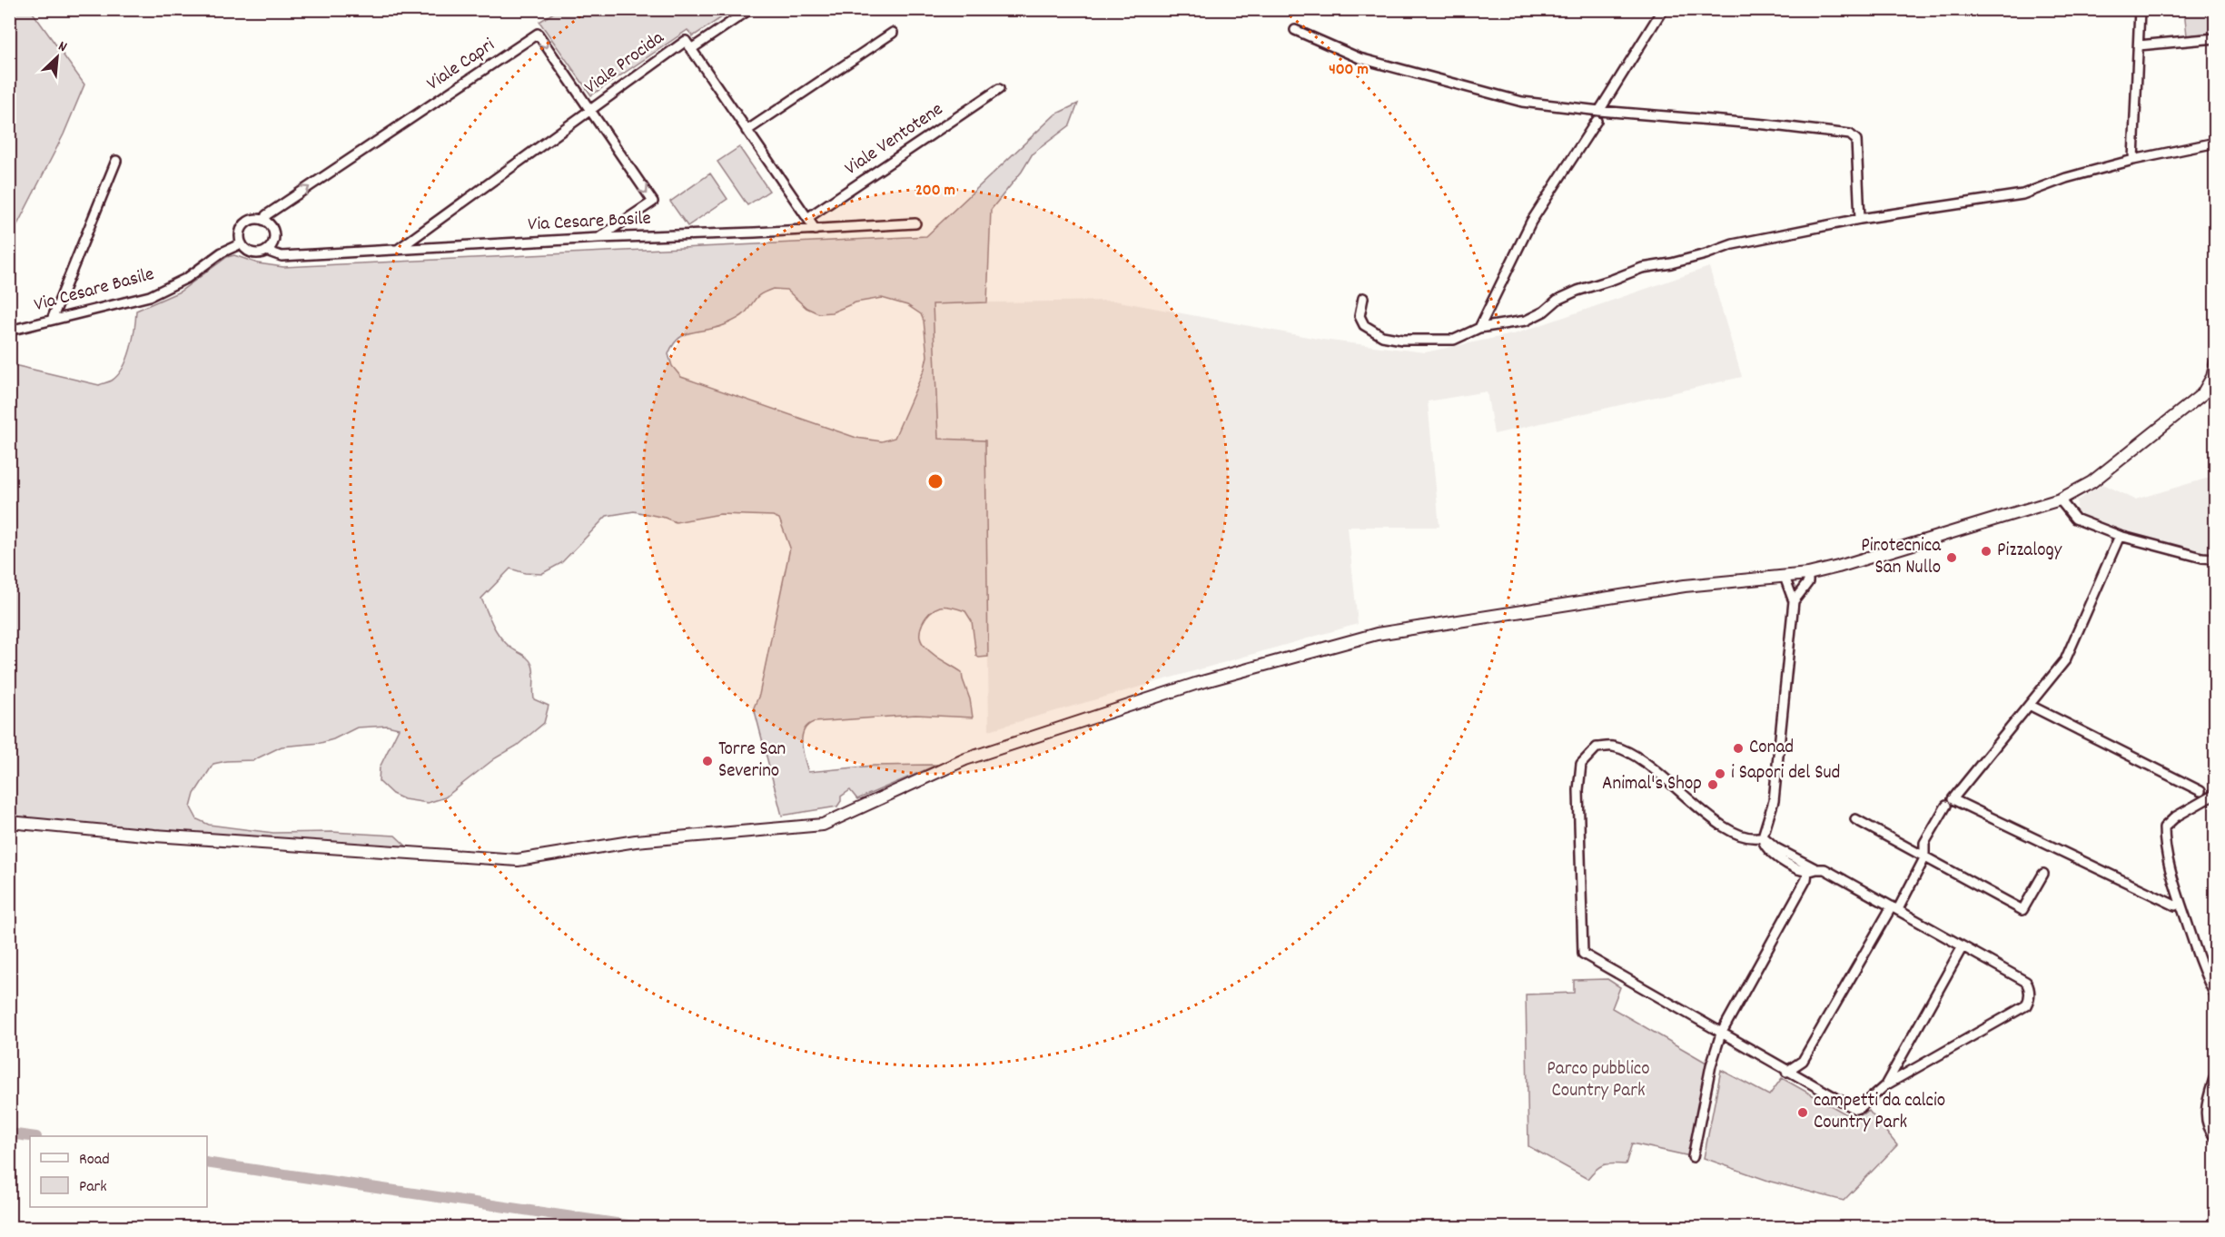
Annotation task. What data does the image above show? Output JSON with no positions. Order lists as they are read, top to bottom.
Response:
{
  "streets": {
    "street": [
      "Viale Procida",
      "Viale Capri",
      "Viale Ventotene",
      "Via Cesare Basile"
    ]
  },
  "crossings": [
    ["Viale Procida", "Viale Capri"],
    ["Viale Procida", "Viale Ventotene"],
    ["Viale Procida", "Via Cesare Basile"],
    ["Viale Capri", "Via Cesare Basile"]
  ],
  "parks": ["Parco pubblico Country Park"],
  "places": [
    "Pizzalogy",
    "Pirotecnica San Nullo",
    "Conad",
    "Torre San Severino",
    "i Sapori del Sud",
    "Animal's Shop",
    "campetti da calcio Country Park"
  ],
  "legend": ["Road", "Park"],
  "north": "top right",
  "rings": ["400 m", "200 m"]
}
